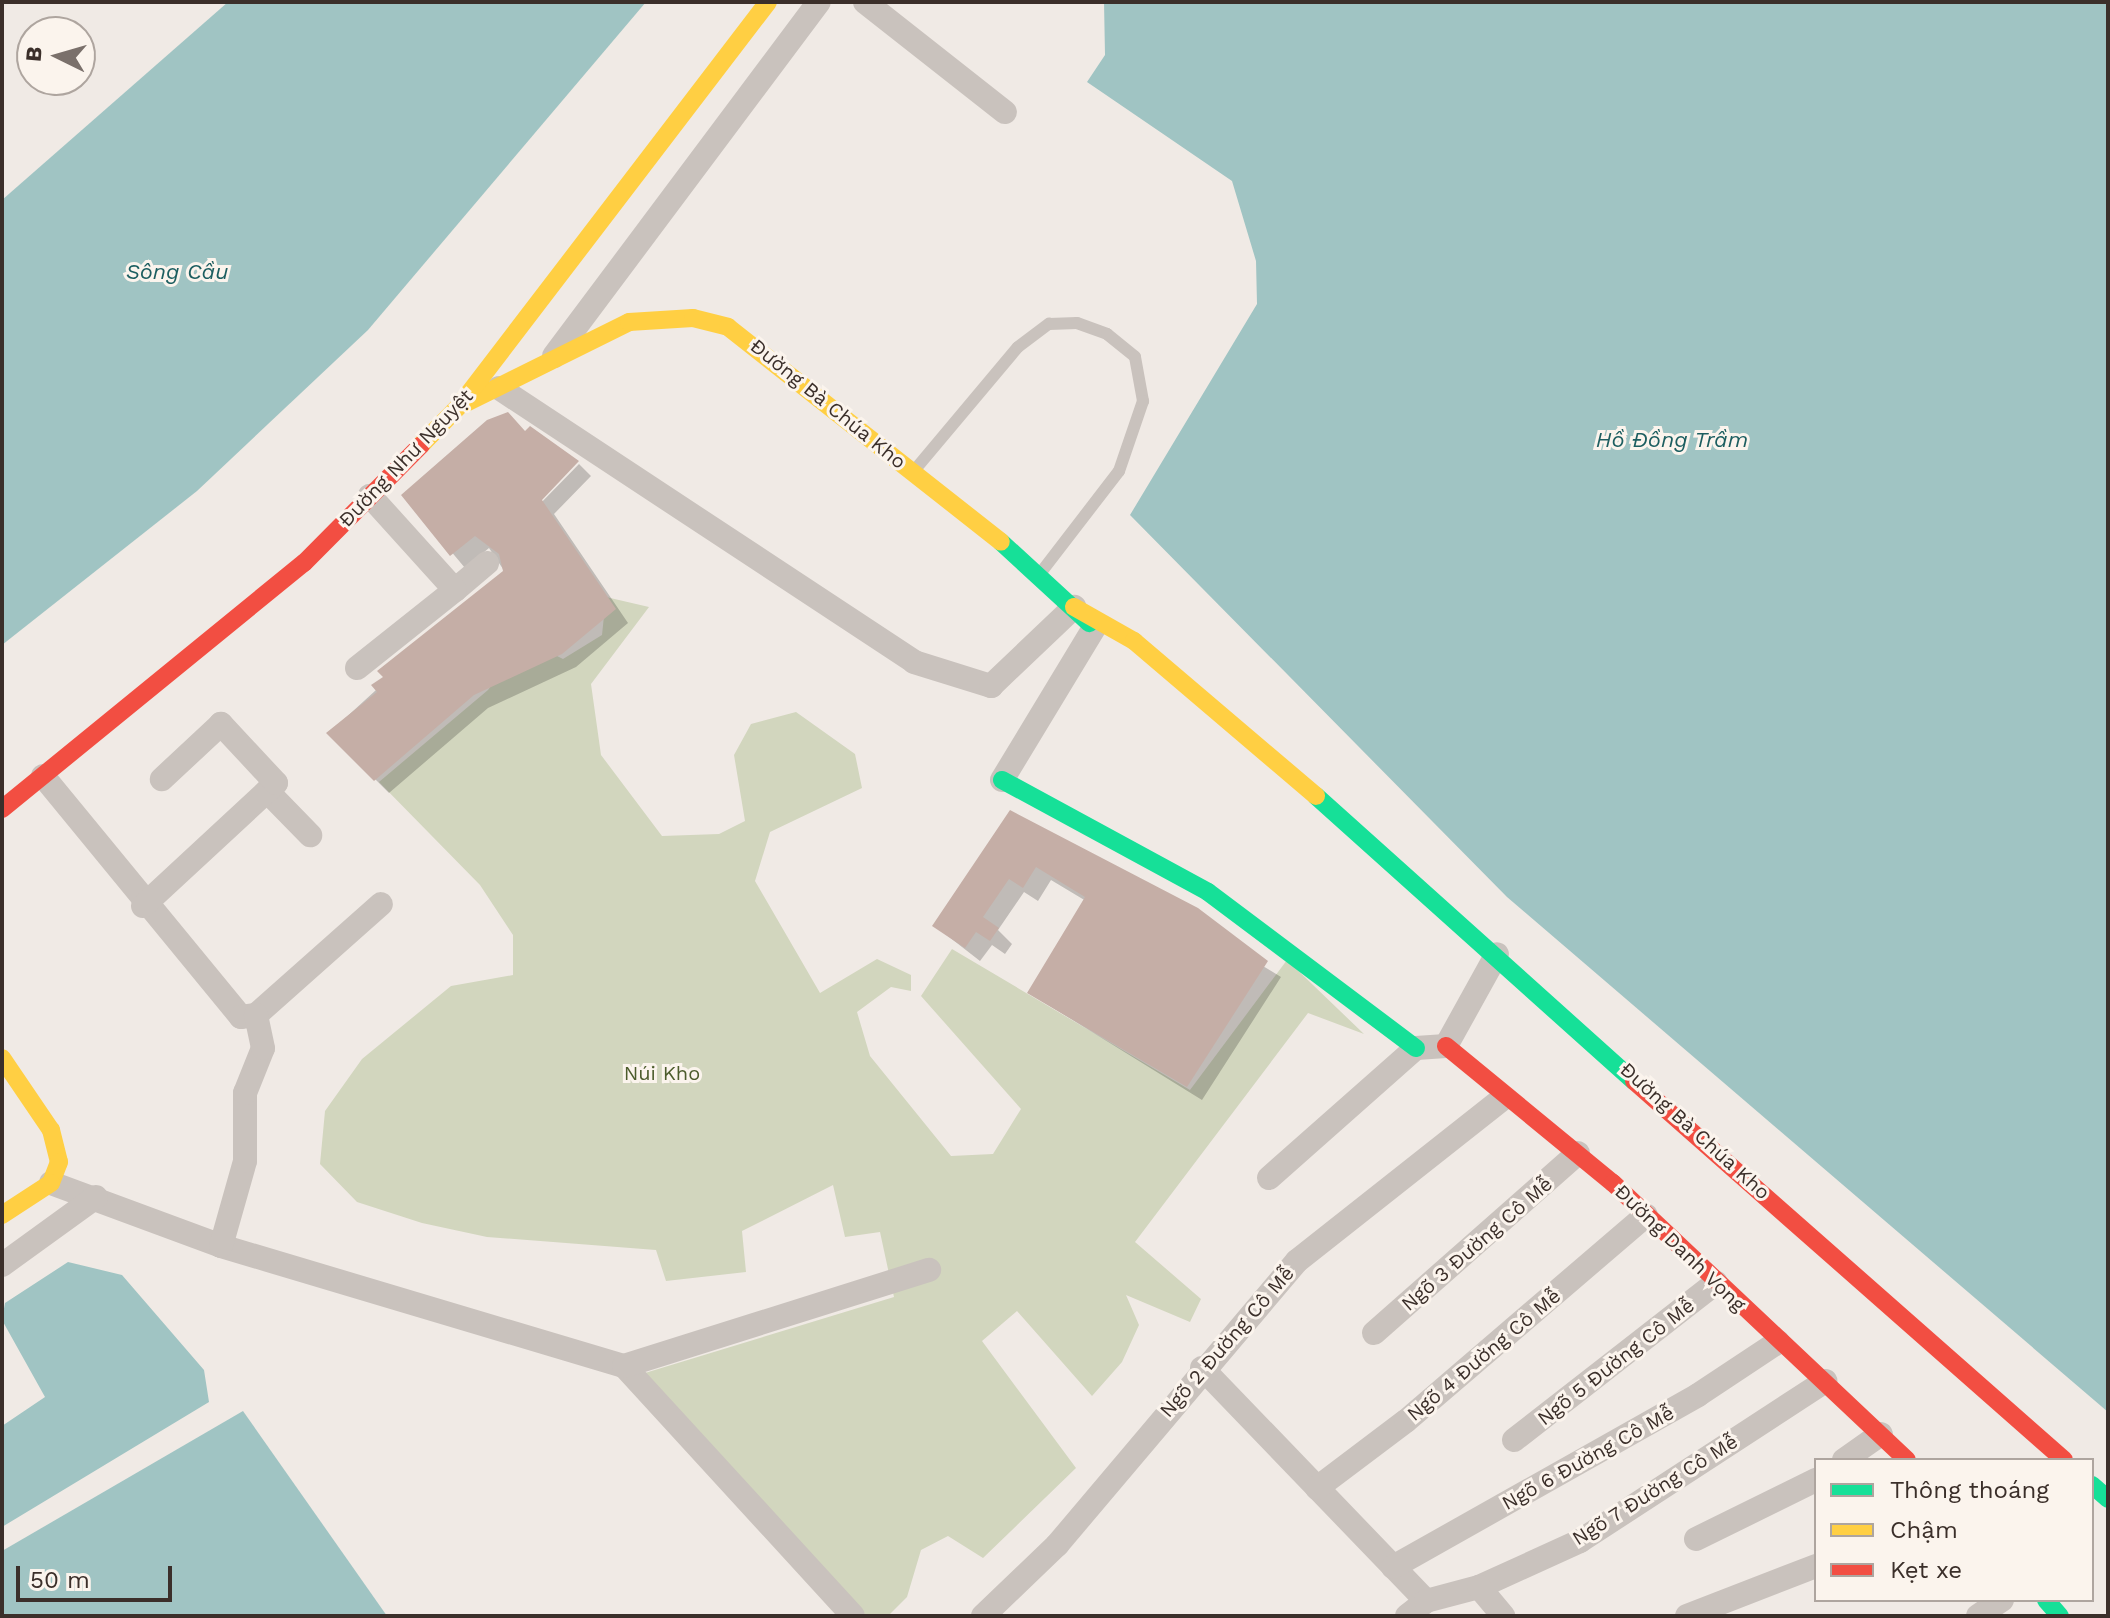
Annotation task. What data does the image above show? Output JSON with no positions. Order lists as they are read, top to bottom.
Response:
{
  "streets": {
    "street": [
      "Đường Bà Chúa Kho",
      "Đường Như Nguyệt",
      "Ngõ 3 Đường Cô Mễ",
      "Đường Danh Vọng",
      "Ngõ 2 Đường Cô Mễ",
      "Ngõ 4 Đường Cô Mễ",
      "Ngõ 5 Đường Cô Mễ",
      "Ngõ 6 Đường Cô Mễ",
      "Ngõ 7 Đường Cô Mễ"
    ]
  },
  "crossings": [
    ["Đường Bà Chúa Kho", "Đường Như Nguyệt"],
    ["Ngõ 3 Đường Cô Mễ", "Đường Danh Vọng"],
    ["Đường Danh Vọng", "Ngõ 2 Đường Cô Mễ"],
    ["Đường Danh Vọng", "Ngõ 4 Đường Cô Mễ"],
    ["Đường Danh Vọng", "Ngõ 5 Đường Cô Mễ"],
    ["Đường Danh Vọng", "Ngõ 6 Đường Cô Mễ"],
    ["Đường Danh Vọng", "Ngõ 7 Đường Cô Mễ"]
  ],
  "water": ["Sông Cầu", "Hồ Đồng Trầm"],
  "parks": ["Núi Kho"],
  "legend": ["Thông thoáng", "Chậm", "Kẹt xe"],
  "scale_bar": "50 m",
  "north": "left"
}
